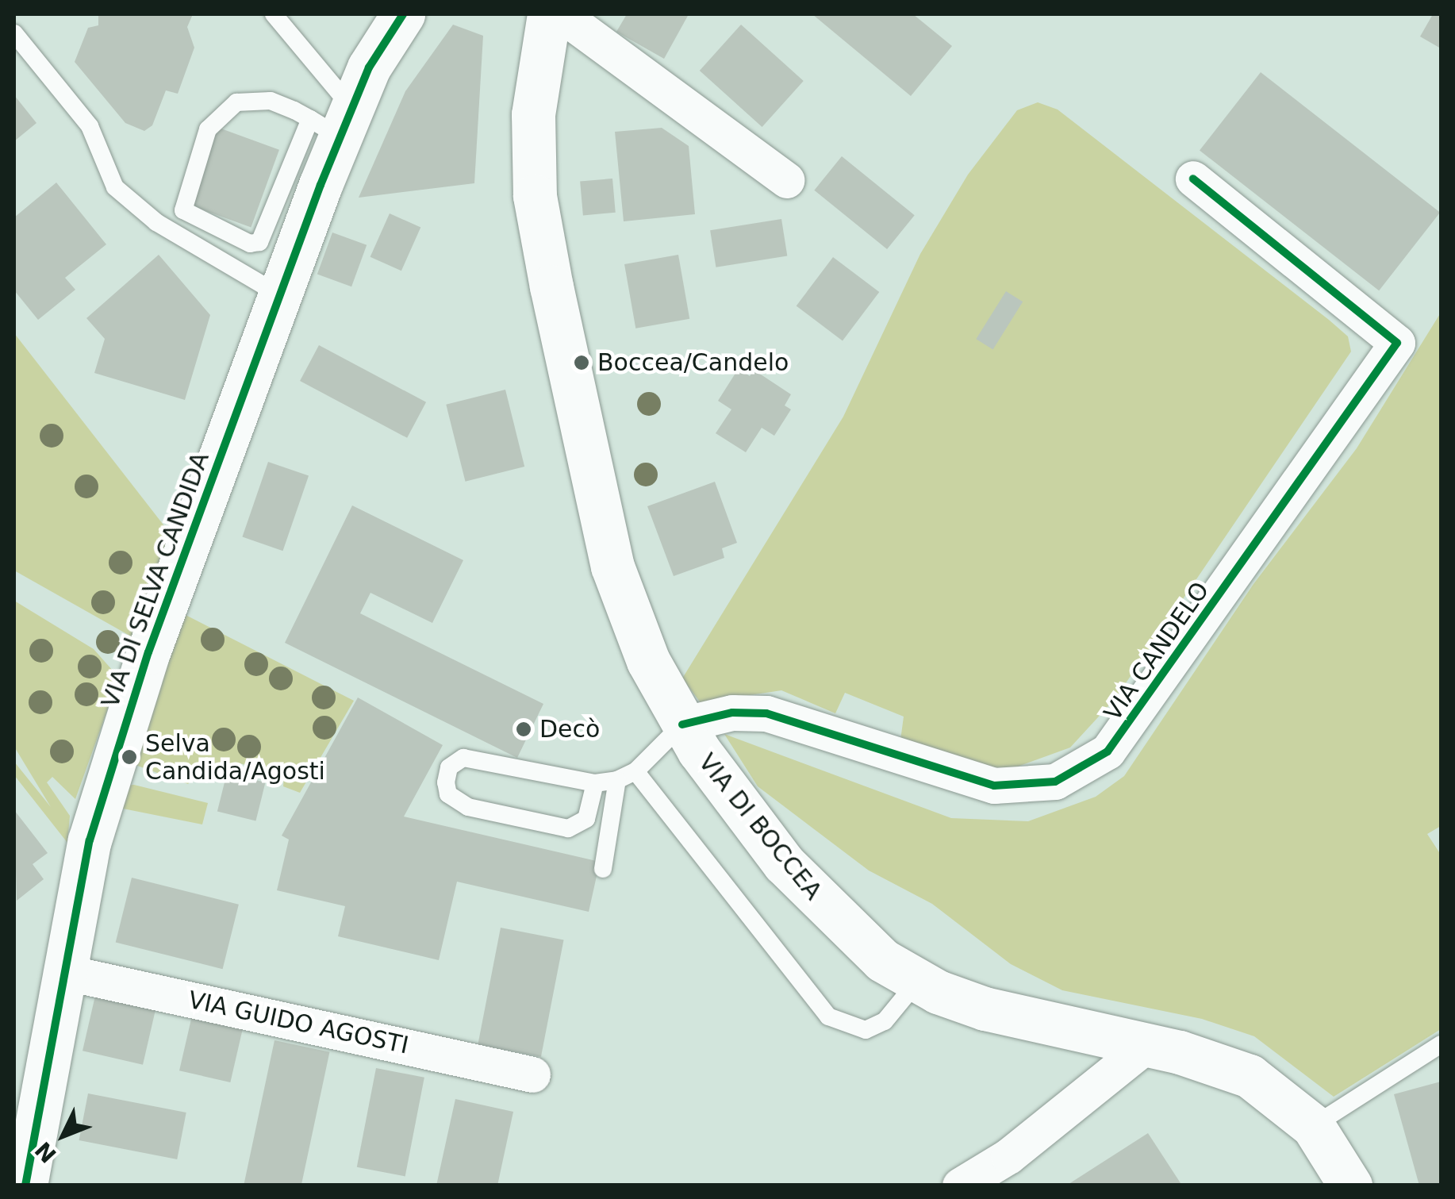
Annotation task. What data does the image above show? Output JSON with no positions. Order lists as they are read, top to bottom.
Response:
{
  "streets": {
    "main road": ["VIA DI SELVA CANDIDA", "VIA DI BOCCEA"],
    "street": ["VIA CANDELO", "VIA GUIDO AGOSTI"]
  },
  "crossings": [
    ["VIA DI SELVA CANDIDA", "VIA GUIDO AGOSTI"],
    ["VIA CANDELO", "VIA DI BOCCEA"]
  ],
  "places": ["Boccea/Candelo", "Decò", "Selva Candida/Agosti"],
  "north": "bottom left"
}
